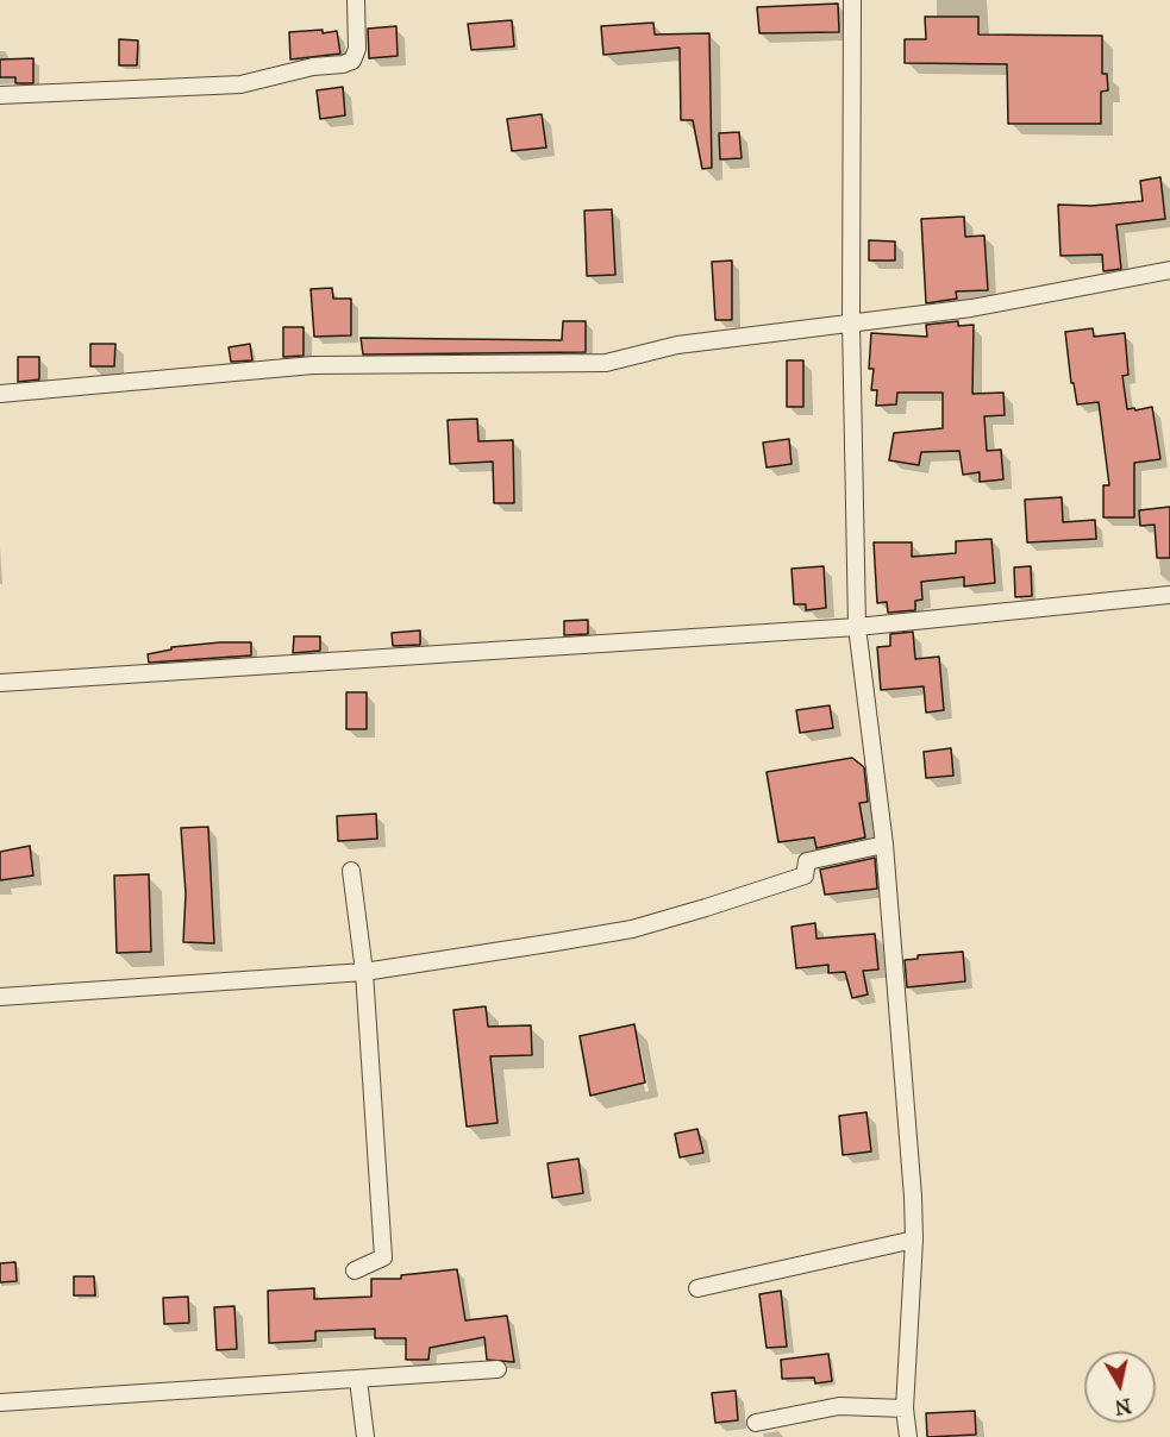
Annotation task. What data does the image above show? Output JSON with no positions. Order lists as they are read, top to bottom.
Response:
{
  "north": "bottom"
}
